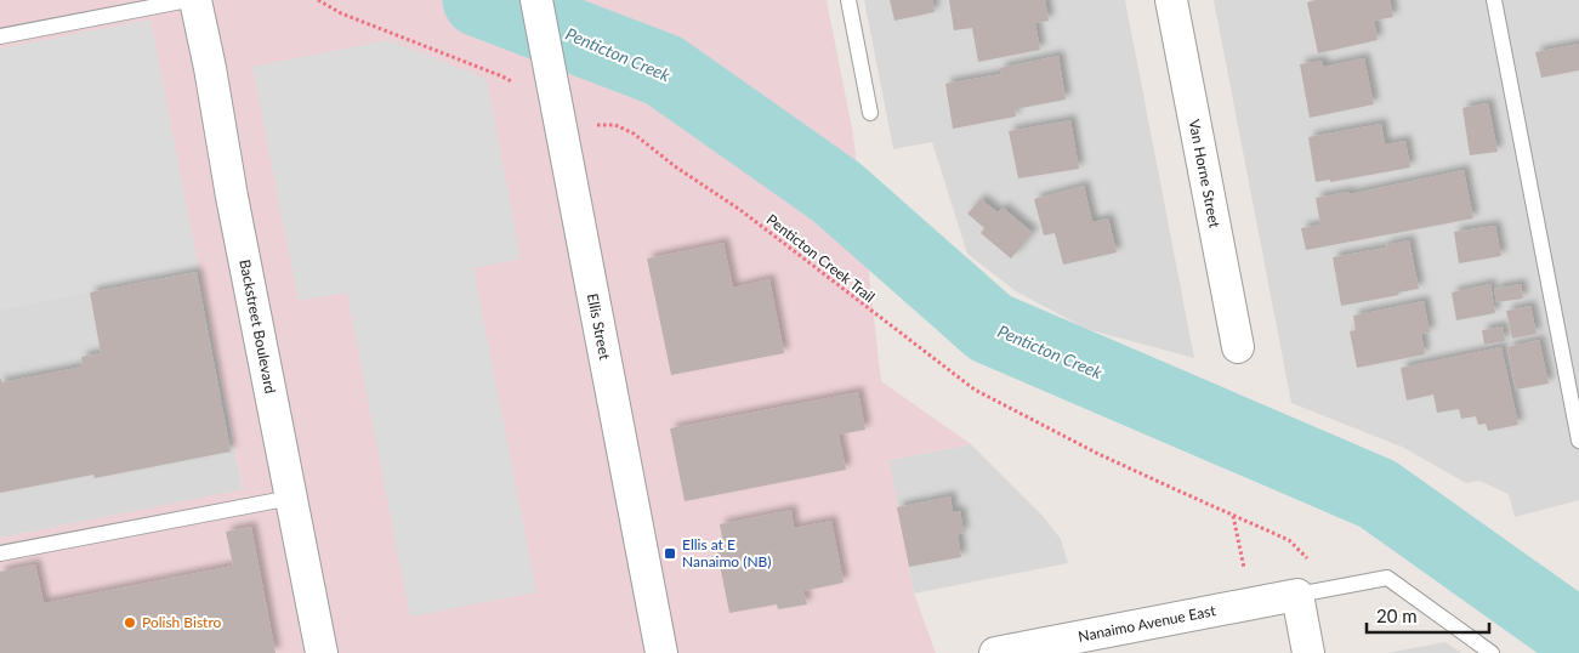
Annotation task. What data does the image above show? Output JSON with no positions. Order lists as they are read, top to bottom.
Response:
{
  "streets": {
    "street": [
      "Van Horne Street",
      "Backstreet Boulevard",
      "Ellis Street",
      "Nanaimo Avenue East"
    ],
    "path": ["Penticton Creek Trail"]
  },
  "crossings": [
    ["Penticton Creek Trail", "Ellis Street"]
  ],
  "water": ["Penticton Creek"],
  "places": {
    "transit": ["Ellis at E Nanaimo (NB)"],
    "other": ["Polish Bistro"]
  },
  "scale_bar": "20 m"
}
